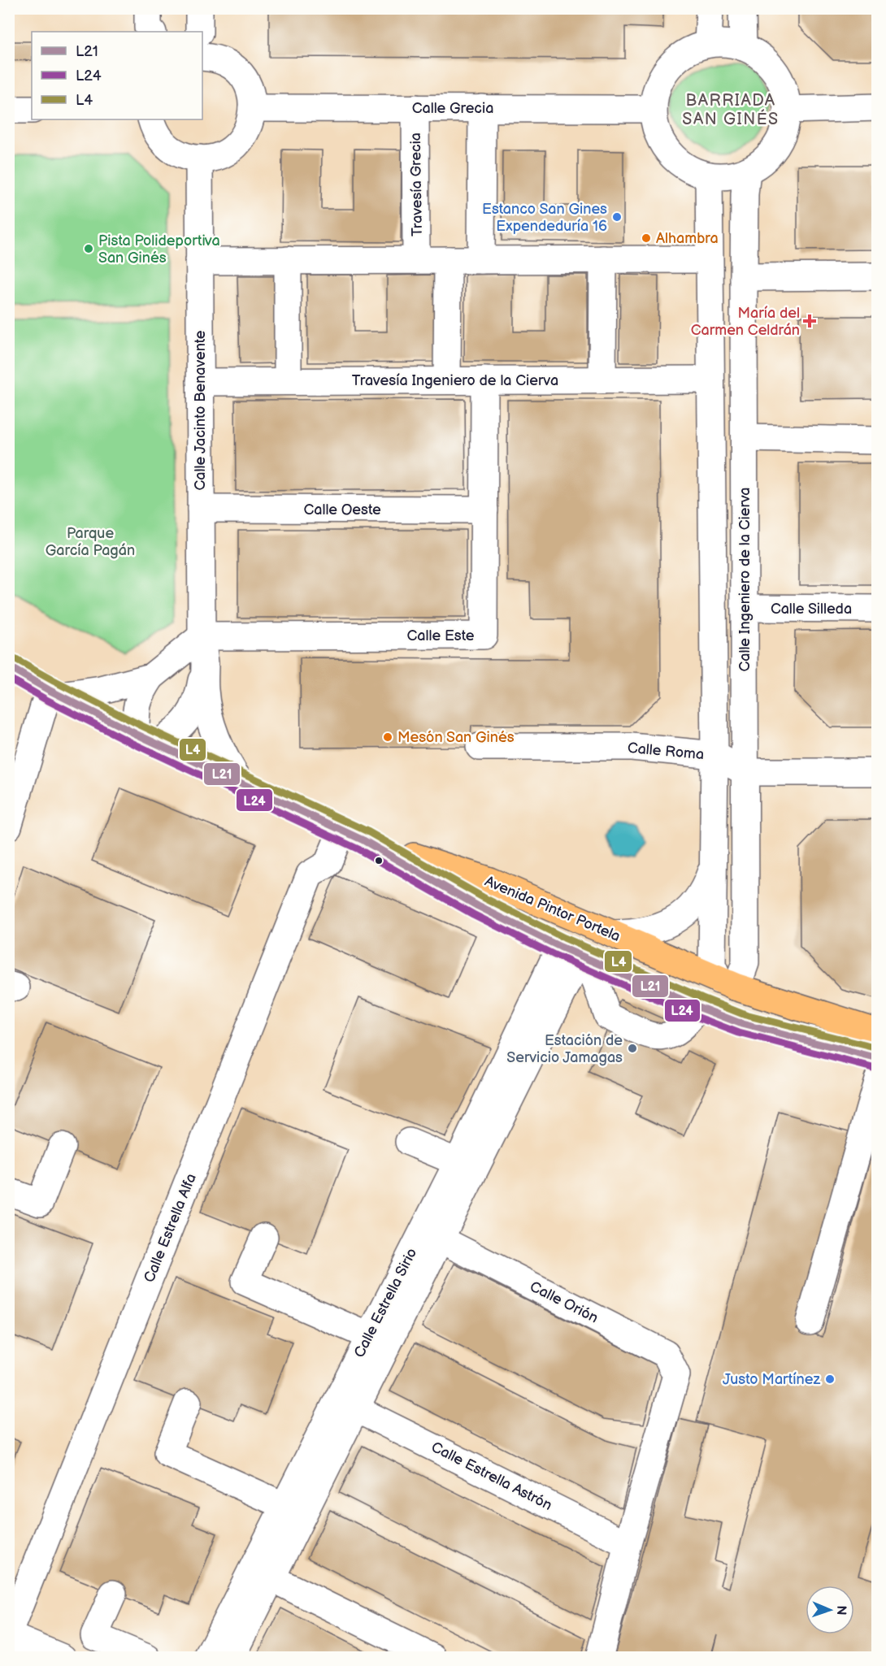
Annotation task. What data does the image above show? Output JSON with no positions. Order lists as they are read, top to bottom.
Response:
{
  "streets": {
    "main road": ["Avenida Pintor Portela"],
    "street": [
      "Calle Grecia",
      "Travesía Grecia",
      "Travesía Ingeniero de la Cierva",
      "Calle Jacinto Benavente",
      "Calle Oeste",
      "Calle Ingeniero de la Cierva",
      "Calle Silleda",
      "Calle Este",
      "Calle Roma",
      "Calle Estrella Alfa",
      "Calle Orión",
      "Calle Estrella Sirio",
      "Calle Estrella Astrón"
    ]
  },
  "crossings": [
    ["Calle Grecia", "Travesía Grecia"],
    ["Calle Grecia", "Calle Ingeniero de la Cierva"],
    ["Travesía Ingeniero de la Cierva", "Calle Jacinto Benavente"],
    ["Travesía Ingeniero de la Cierva", "Calle Este"],
    ["Calle Jacinto Benavente", "Calle Oeste"],
    ["Calle Jacinto Benavente", "Calle Este"],
    ["Calle Jacinto Benavente", "Avenida Pintor Portela"],
    ["Calle Oeste", "Calle Este"],
    ["Calle Ingeniero de la Cierva", "Calle Silleda"],
    ["Calle Ingeniero de la Cierva", "Calle Roma"],
    ["Calle Ingeniero de la Cierva", "Avenida Pintor Portela"],
    ["Avenida Pintor Portela", "Calle Estrella Alfa"],
    ["Avenida Pintor Portela", "Calle Estrella Sirio"],
    ["Calle Orión", "Calle Estrella Sirio"],
    ["Calle Orión", "Calle Estrella Astrón"],
    ["Calle Estrella Sirio", "Calle Estrella Astrón"]
  ],
  "districts": ["BARRIADA SAN GINÉS"],
  "parks": ["Parque García Pagán"],
  "places": {
    "other": [
      "Estanco San Gines Expendeduría 16",
      "Alhambra",
      "Pista Polideportiva San Ginés",
      "Mesón San Ginés",
      "Estación de Servicio Jamagas",
      "Justo Martínez"
    ],
    "health": ["María del Carmen Celdrán"]
  },
  "lines": ["transit line L4", "transit line L21", "transit line L24"],
  "legend": ["L21", "L24", "L4"],
  "north": "right"
}
